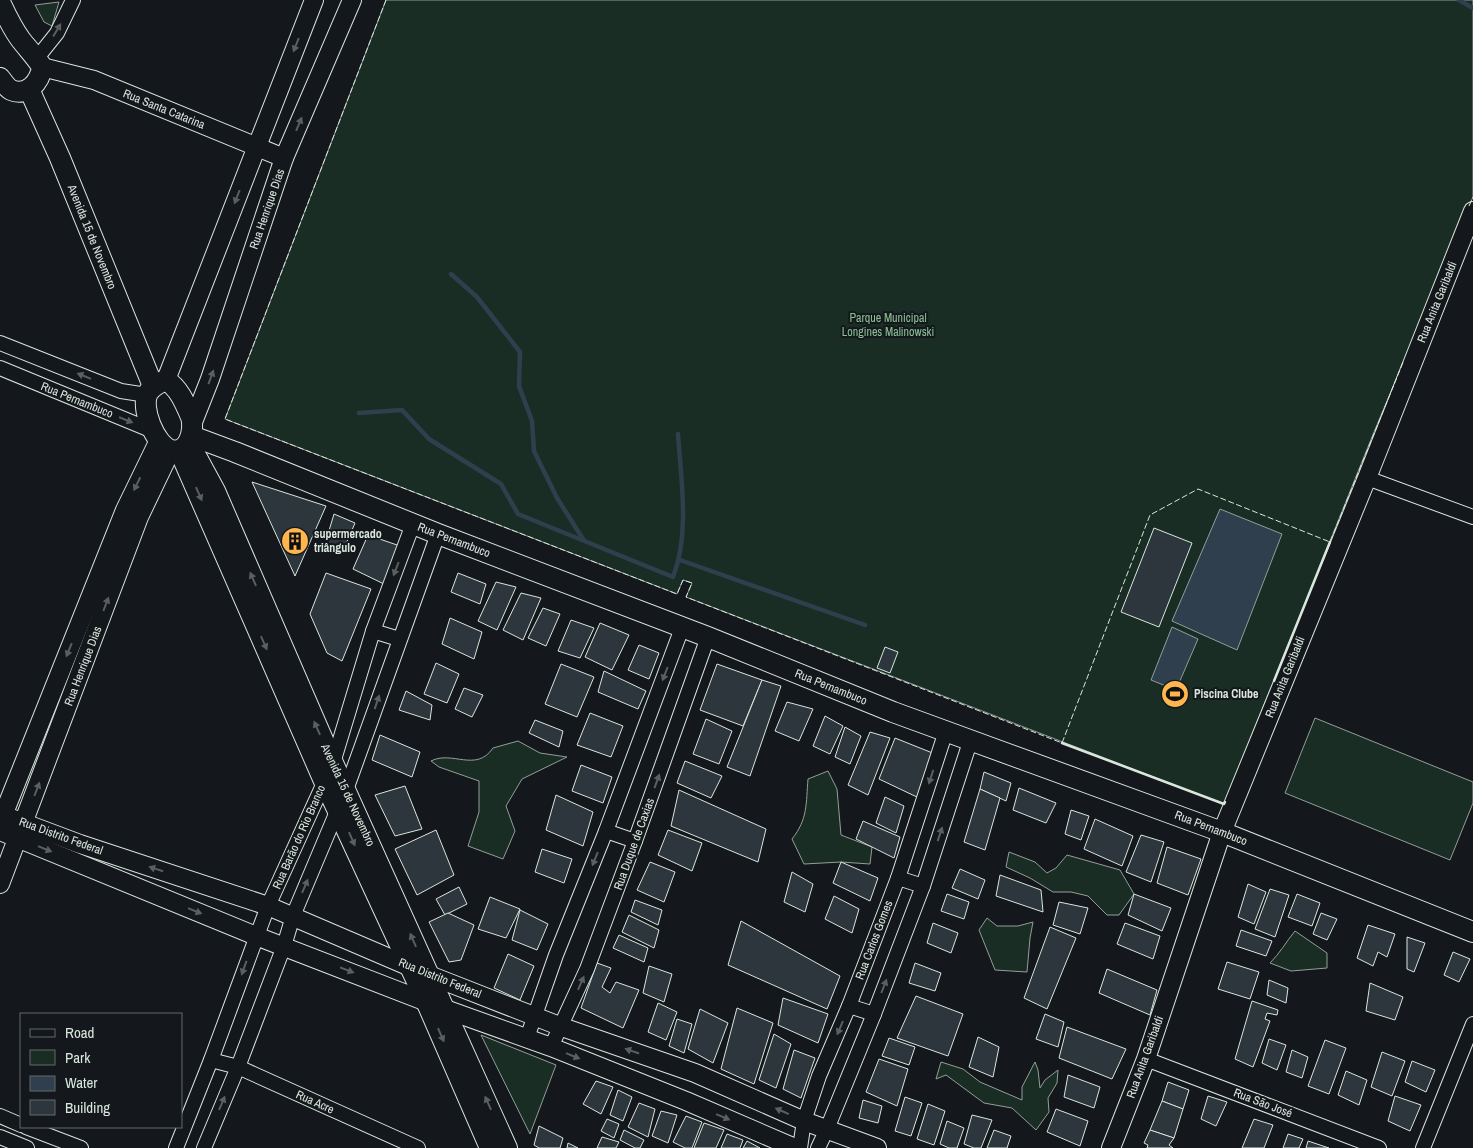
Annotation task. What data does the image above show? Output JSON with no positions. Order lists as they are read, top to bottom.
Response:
{
  "streets": {
    "main road": ["Avenida 15 de Novembro", "Rua Pernambuco"],
    "street": [
      "Rua Santa Catarina",
      "Rua Henrique Dias",
      "Rua Anita Garibaldi",
      "Rua Distrito Federal",
      "Rua Barão do Rio Branco",
      "Rua Duque de Caxias",
      "Rua Carlos Gomes",
      "Rua Acre",
      "Rua São José"
    ]
  },
  "crossings": [
    ["Rua Santa Catarina", "Rua Henrique Dias"],
    ["Rua Henrique Dias", "Avenida 15 de Novembro"],
    ["Rua Henrique Dias", "Rua Pernambuco"],
    ["Rua Henrique Dias", "Rua Distrito Federal"],
    ["Avenida 15 de Novembro", "Rua Pernambuco"],
    ["Avenida 15 de Novembro", "Rua Distrito Federal"],
    ["Avenida 15 de Novembro", "Rua Barão do Rio Branco"],
    ["Rua Anita Garibaldi", "Rua Pernambuco"],
    ["Rua Anita Garibaldi", "Rua São José"],
    ["Rua Pernambuco", "Rua Barão do Rio Branco"],
    ["Rua Pernambuco", "Rua Duque de Caxias"],
    ["Rua Pernambuco", "Rua Carlos Gomes"],
    ["Rua Distrito Federal", "Rua Barão do Rio Branco"],
    ["Rua Distrito Federal", "Rua Duque de Caxias"],
    ["Rua Distrito Federal", "Rua Carlos Gomes"],
    ["Rua Barão do Rio Branco", "Rua Acre"]
  ],
  "parks": ["Parque Municipal Longines Malinowski"],
  "places": {
    "building": ["supermercado triângulo"],
    "sports": ["Piscina Clube"]
  },
  "legend": [
    "Road",
    "Park",
    "Water",
    "Building"
  ]
}
